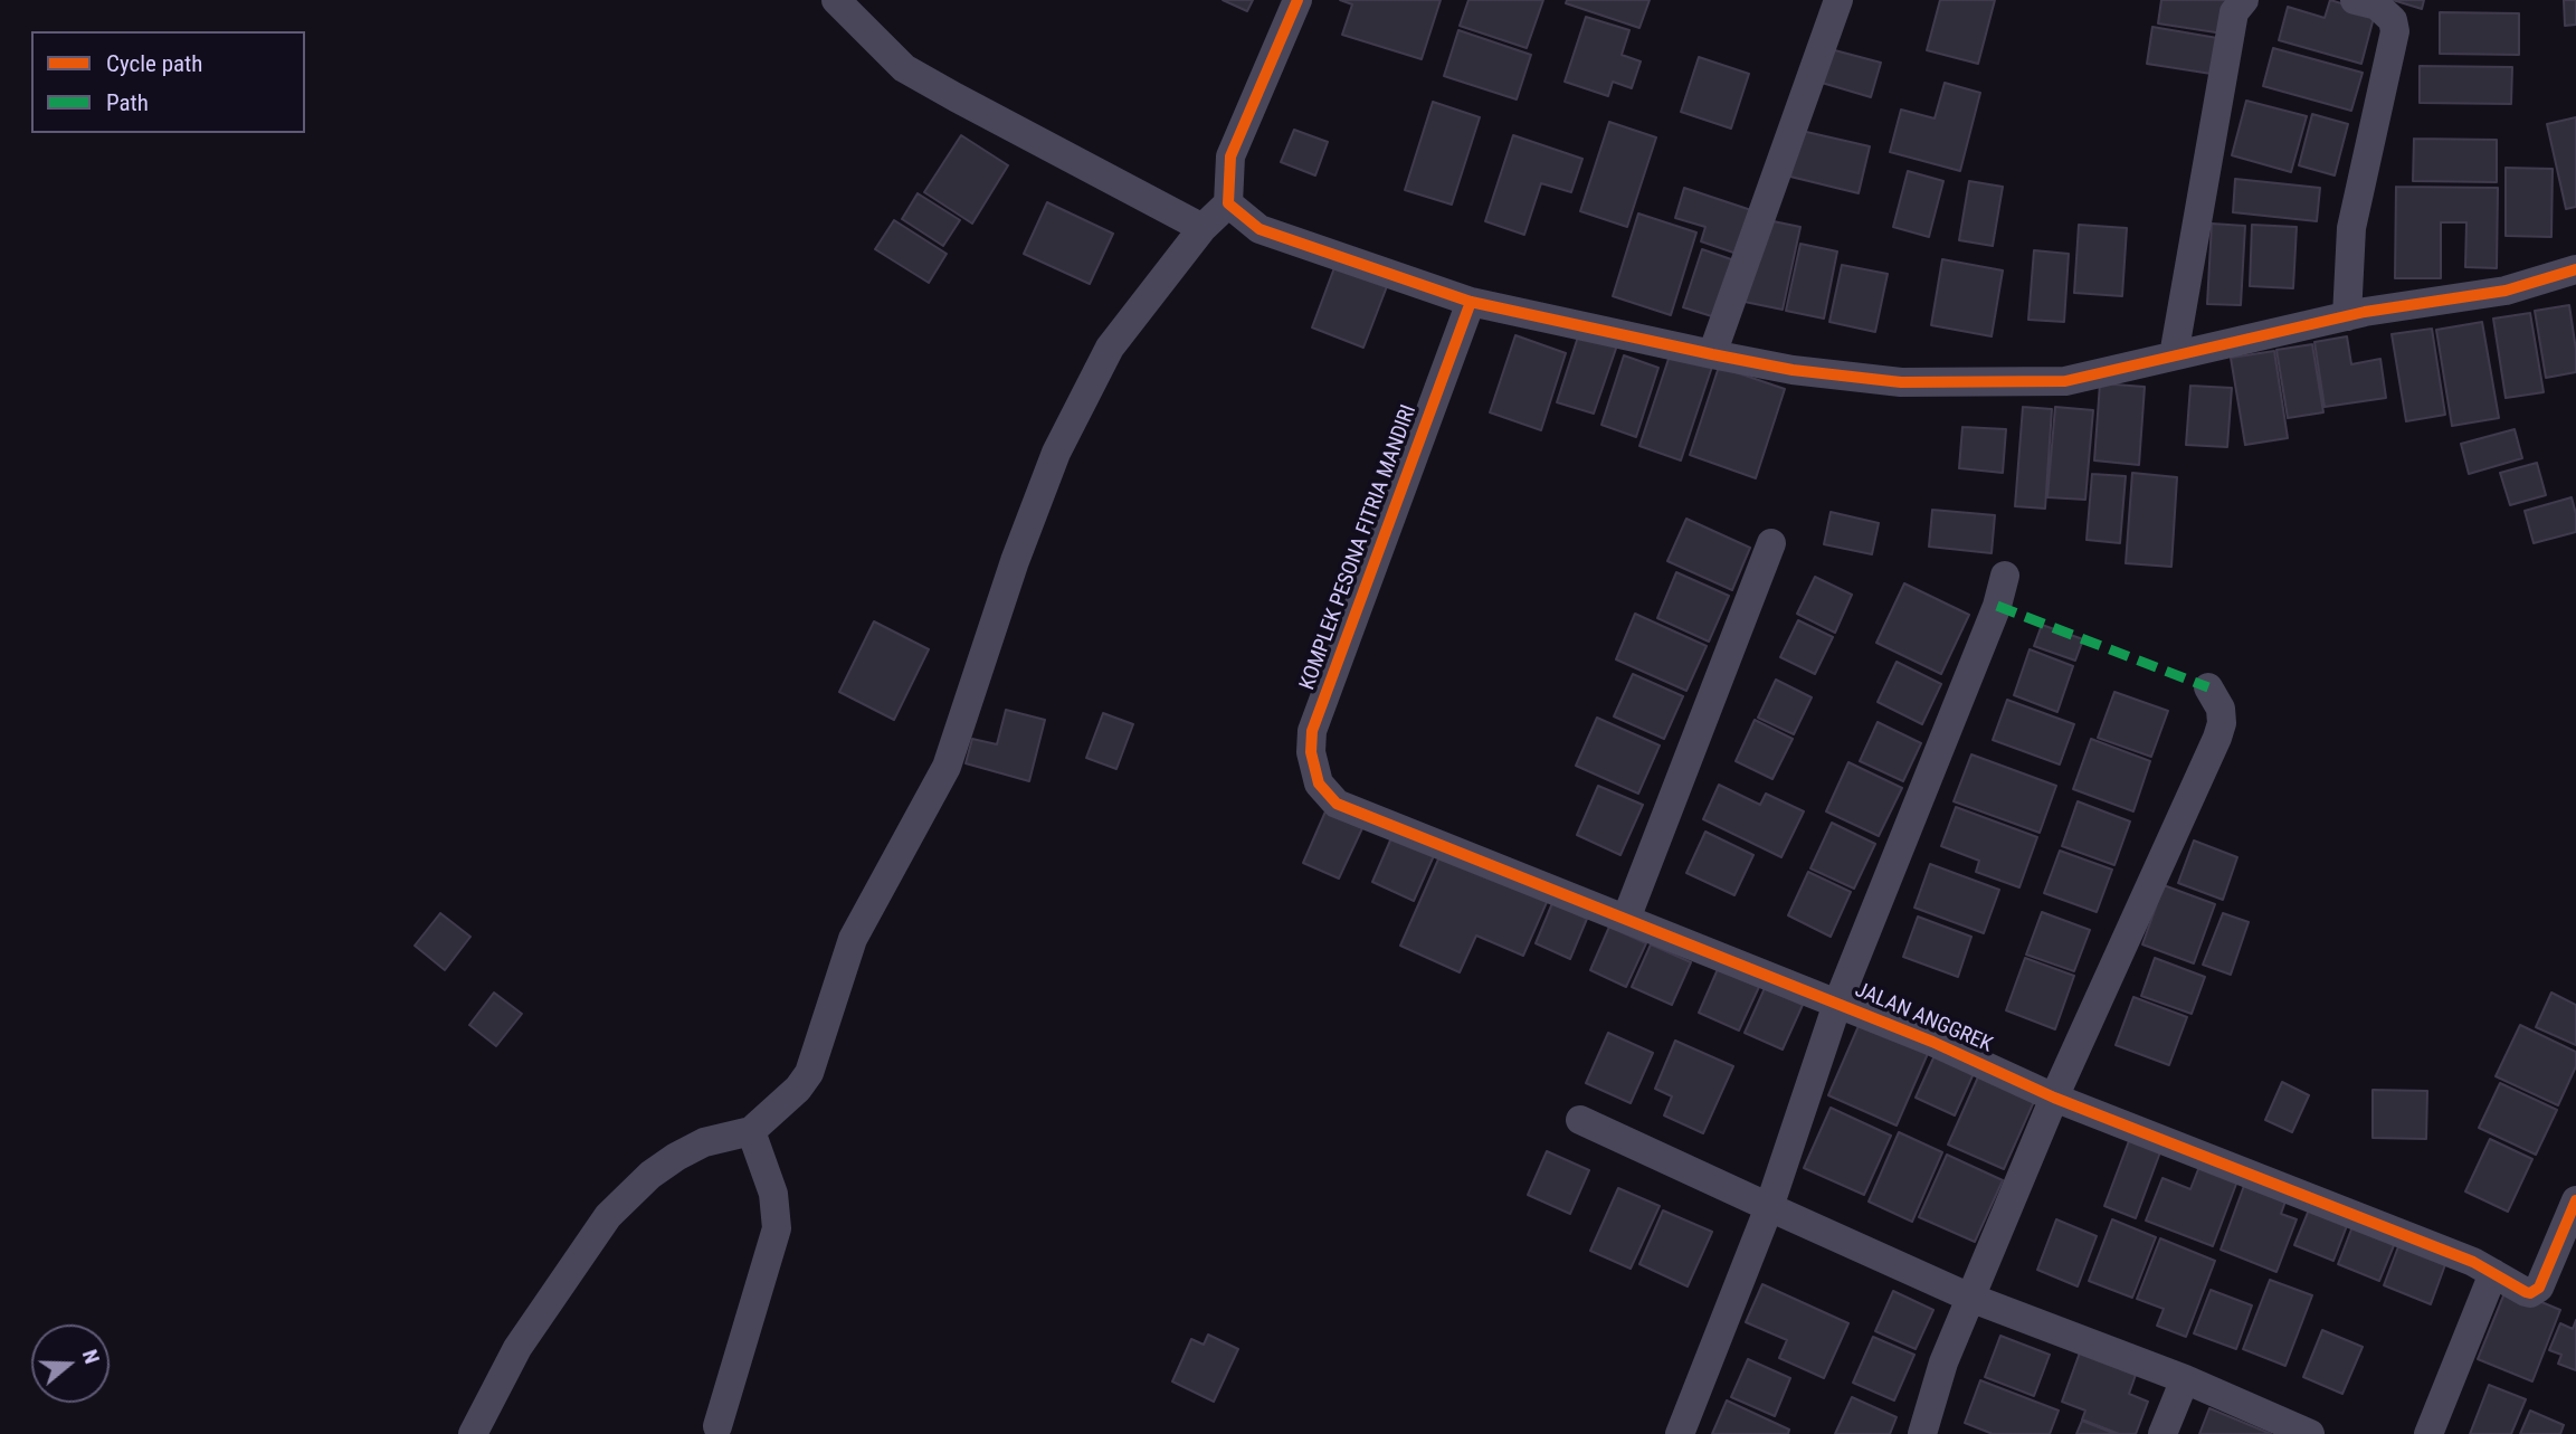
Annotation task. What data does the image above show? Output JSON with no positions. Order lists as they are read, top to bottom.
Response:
{
  "streets": {
    "street": ["KOMPLEK PESONA FITRIA MANDIRI", "JALAN ANGGREK"]
  },
  "crossings": [
    ["KOMPLEK PESONA FITRIA MANDIRI", "JALAN ANGGREK"]
  ],
  "legend": ["Cycle path", "Path"],
  "north": "right"
}
